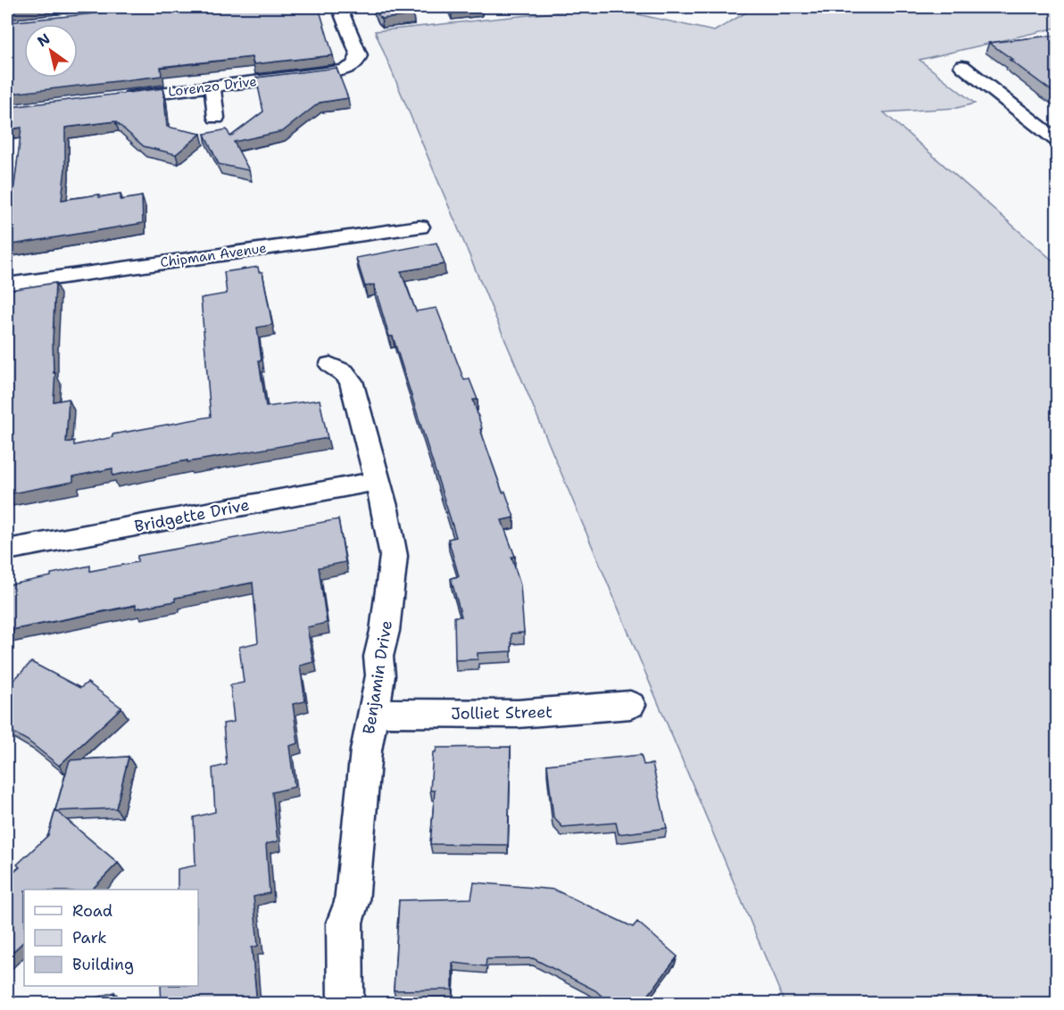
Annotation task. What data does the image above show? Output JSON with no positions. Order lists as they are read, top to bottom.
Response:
{
  "streets": {
    "street": [
      "Lorenzo Drive",
      "Chipman Avenue",
      "Bridgette Drive",
      "Benjamin Drive",
      "Jolliet Street"
    ]
  },
  "crossings": [
    ["Bridgette Drive", "Benjamin Drive"],
    ["Benjamin Drive", "Jolliet Street"]
  ],
  "legend": ["Road", "Park", "Building"],
  "north": "top left"
}
